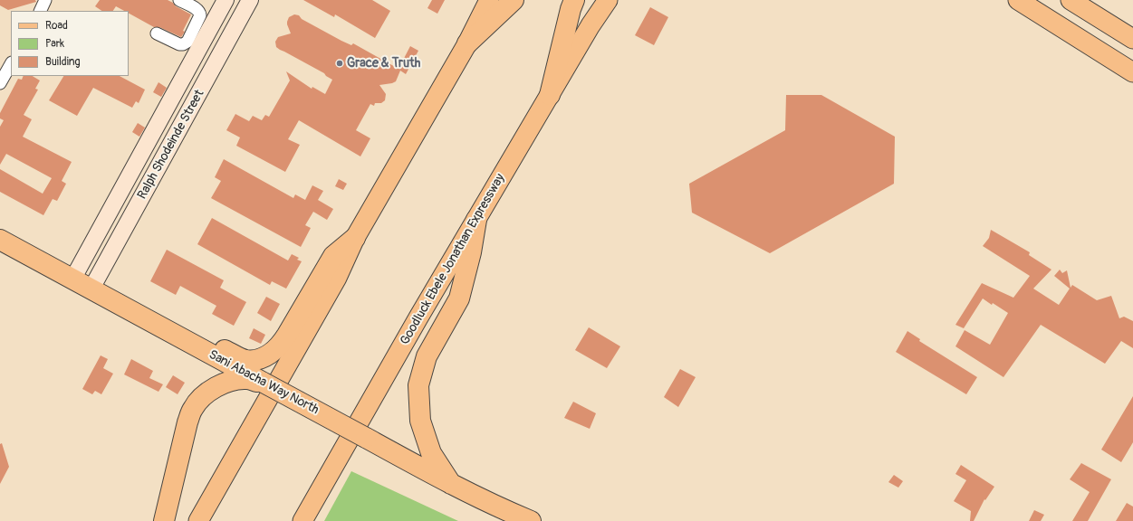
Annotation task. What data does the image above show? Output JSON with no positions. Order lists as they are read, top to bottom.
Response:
{
  "streets": {
    "highway": ["Sani Abacha Way North"],
    "main road": ["Goodluck Ebele Jonathan Expressway"],
    "street": ["Ralph Shodeinde Street"]
  },
  "crossings": [
    ["Ralph Shodeinde Street", "Sani Abacha Way North"]
  ],
  "places": ["Grace & Truth"],
  "legend": ["Road", "Park", "Building"]
}
